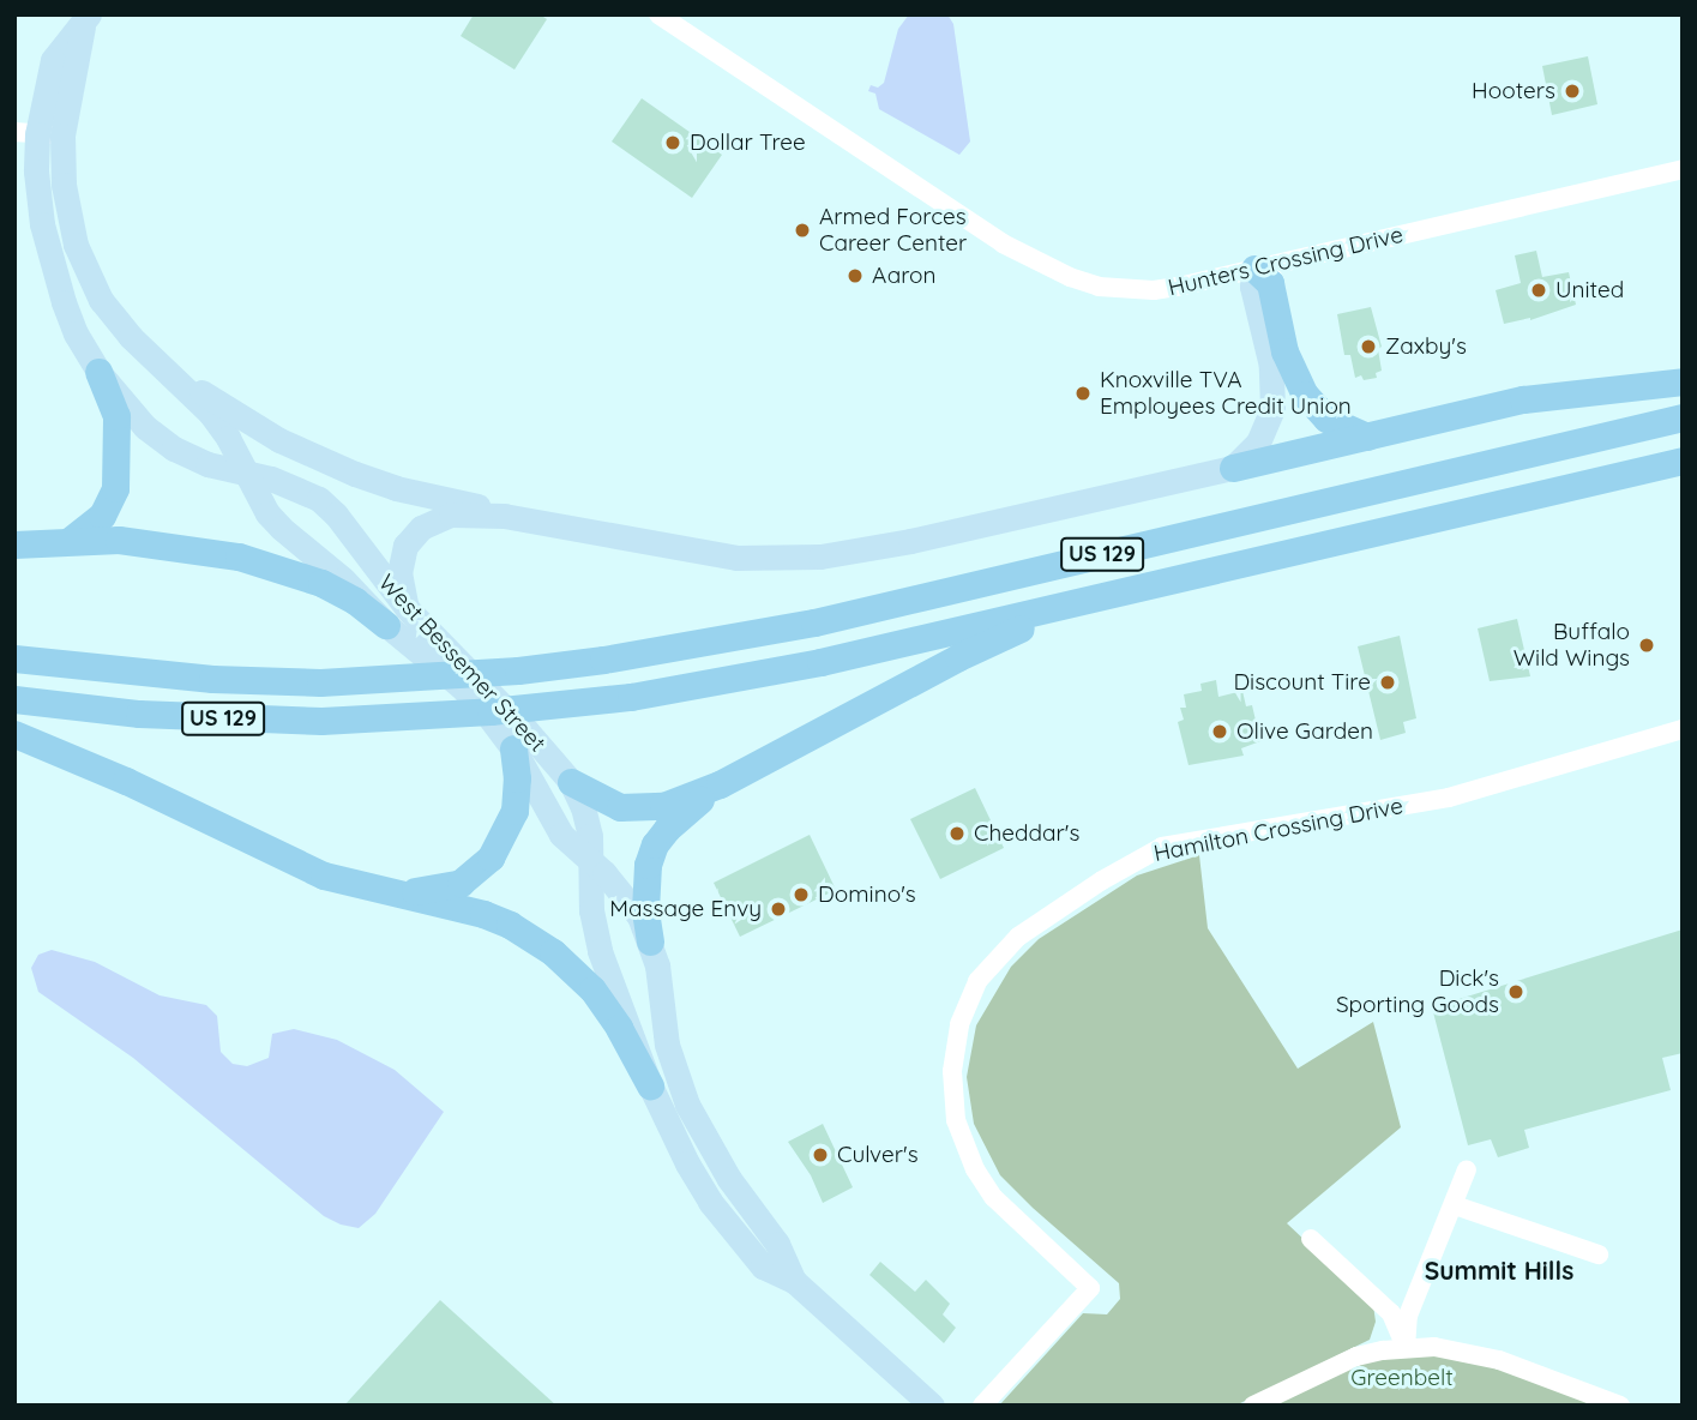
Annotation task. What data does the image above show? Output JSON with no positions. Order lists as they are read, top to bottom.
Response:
{
  "streets": {
    "highway": ["US 129"],
    "main road": ["West Bessemer Street"],
    "street": ["Hunters Crossing Drive", "Hamilton Crossing Drive"]
  },
  "districts": ["Summit Hills"],
  "parks": ["Greenbelt"],
  "places": [
    "Hooters",
    "Dollar Tree",
    "Armed Forces Career Center",
    "Aaron",
    "United",
    "Zaxby's",
    "Knoxville TVA Employees Credit Union",
    "Buffalo Wild Wings",
    "Discount Tire",
    "Olive Garden",
    "Cheddar's",
    "Domino's",
    "Massage Envy",
    "Dick's Sporting Goods",
    "Culver's"
  ]
}
